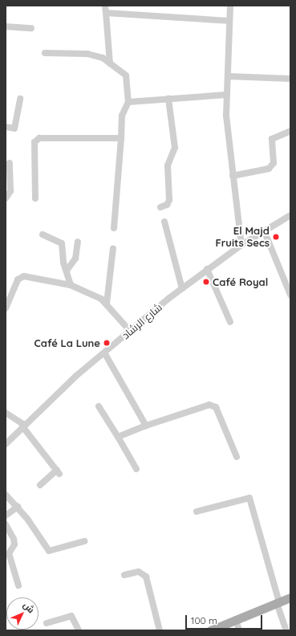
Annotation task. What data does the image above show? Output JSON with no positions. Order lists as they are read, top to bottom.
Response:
{
  "streets": {
    "street": ["شارع الرشاد"]
  },
  "places": ["El Majd Fruits Secs", "Café Royal", "Café La Lune"],
  "scale_bar": "100 m",
  "north": "top right"
}
